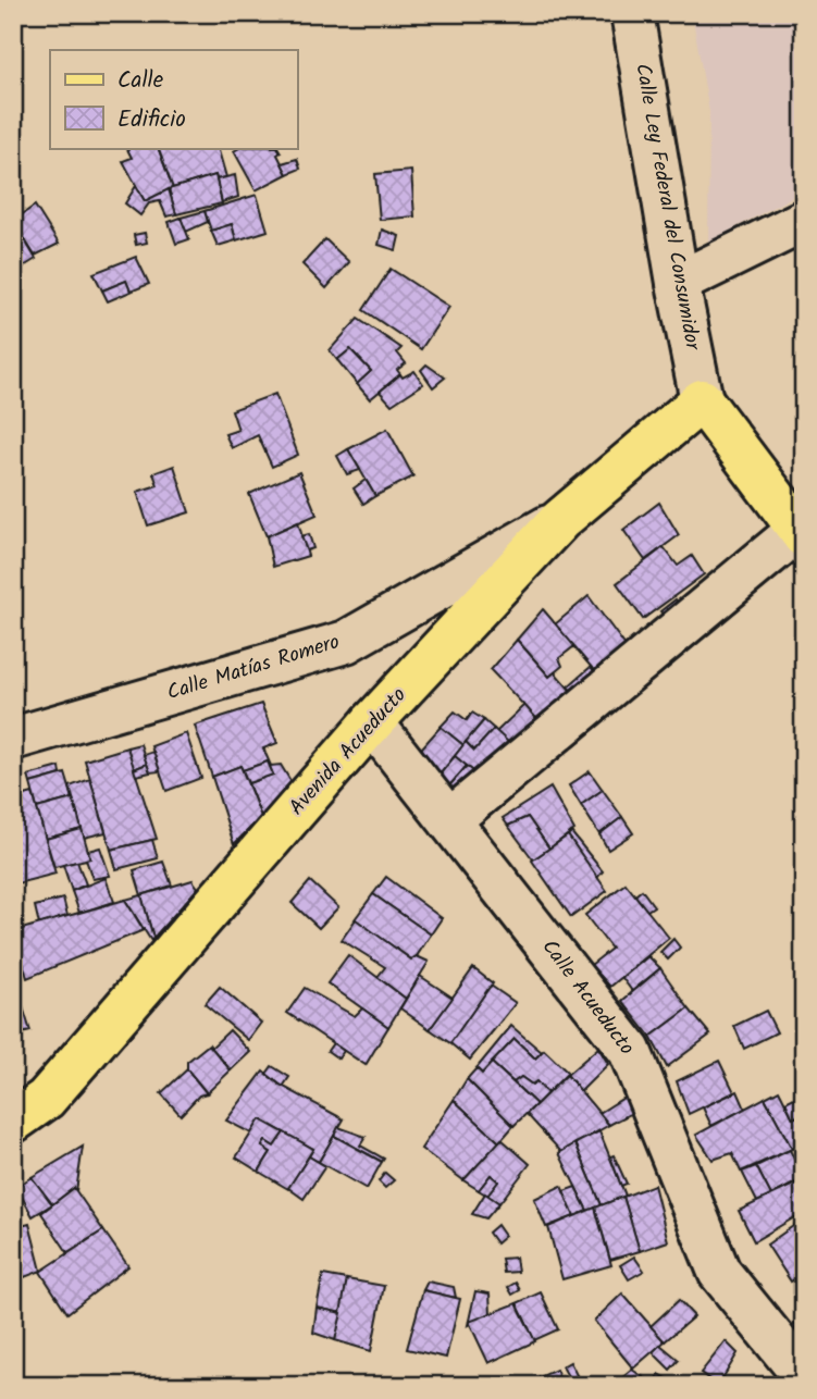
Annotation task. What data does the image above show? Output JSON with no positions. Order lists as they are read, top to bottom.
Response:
{
  "streets": {
    "main road": ["Avenida Acueducto"],
    "street": ["Calle Ley Federal del Consumidor", "Calle Matías Romero", "Calle Acueducto"]
  },
  "crossings": [
    ["Calle Ley Federal del Consumidor", "Avenida Acueducto"],
    ["Calle Matías Romero", "Avenida Acueducto"],
    ["Avenida Acueducto", "Calle Acueducto"]
  ],
  "legend": ["Calle", "Edificio"]
}
